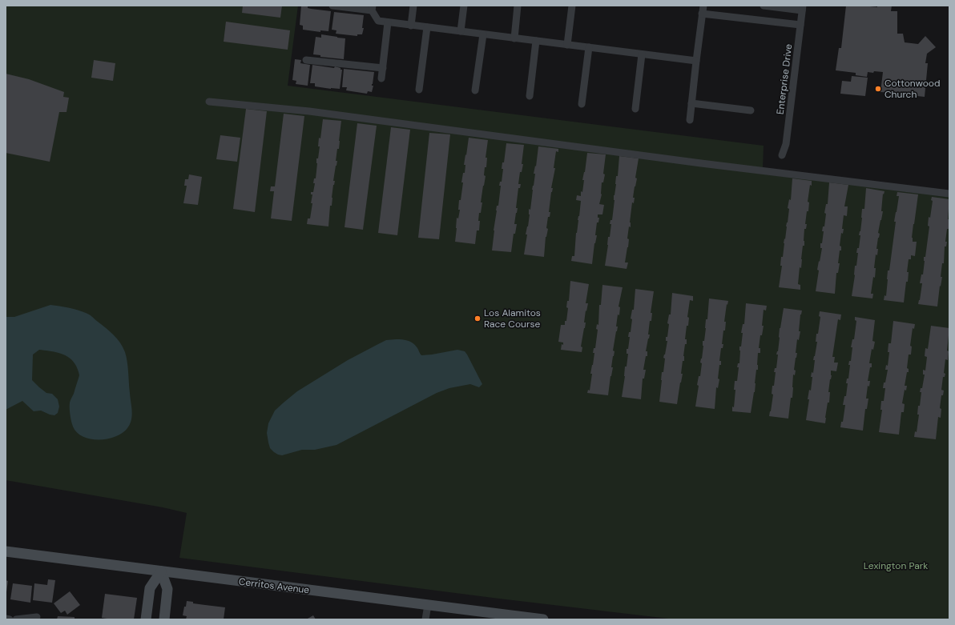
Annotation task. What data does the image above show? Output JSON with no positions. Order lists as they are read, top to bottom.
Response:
{
  "streets": {
    "main road": ["Cerritos Avenue"],
    "street": ["Enterprise Drive"]
  },
  "parks": ["Lexington Park"],
  "places": ["Cottonwood Church", "Los Alamitos Race Course"]
}
